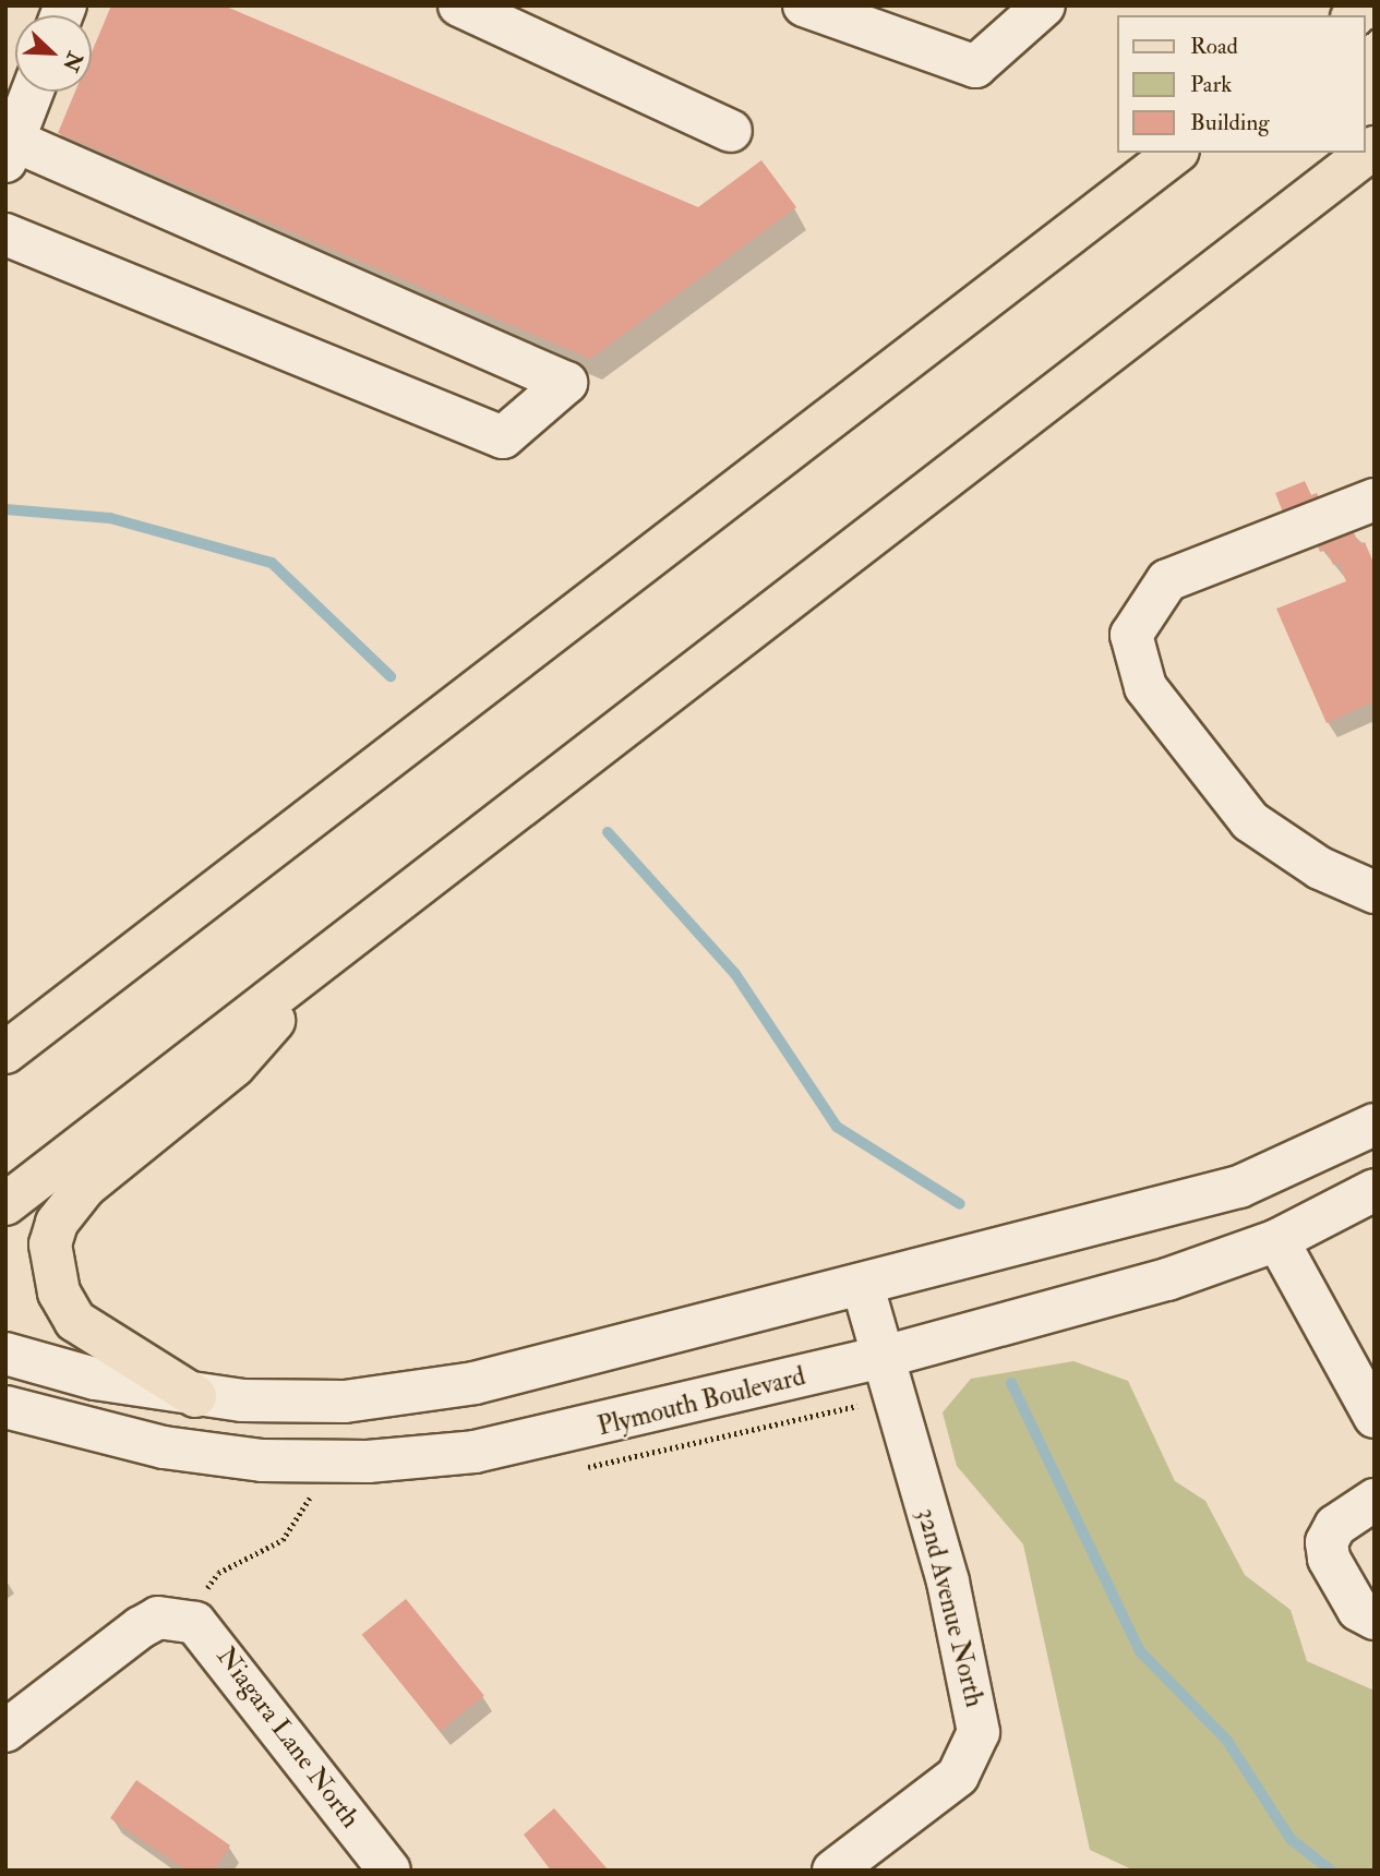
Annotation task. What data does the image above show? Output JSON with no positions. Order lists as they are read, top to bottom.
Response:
{
  "streets": {
    "street": ["Plymouth Boulevard", "32nd Avenue North", "Niagara Lane North"]
  },
  "crossings": [
    ["Plymouth Boulevard", "32nd Avenue North"]
  ],
  "legend": ["Road", "Park", "Building"],
  "north": "bottom right"
}
